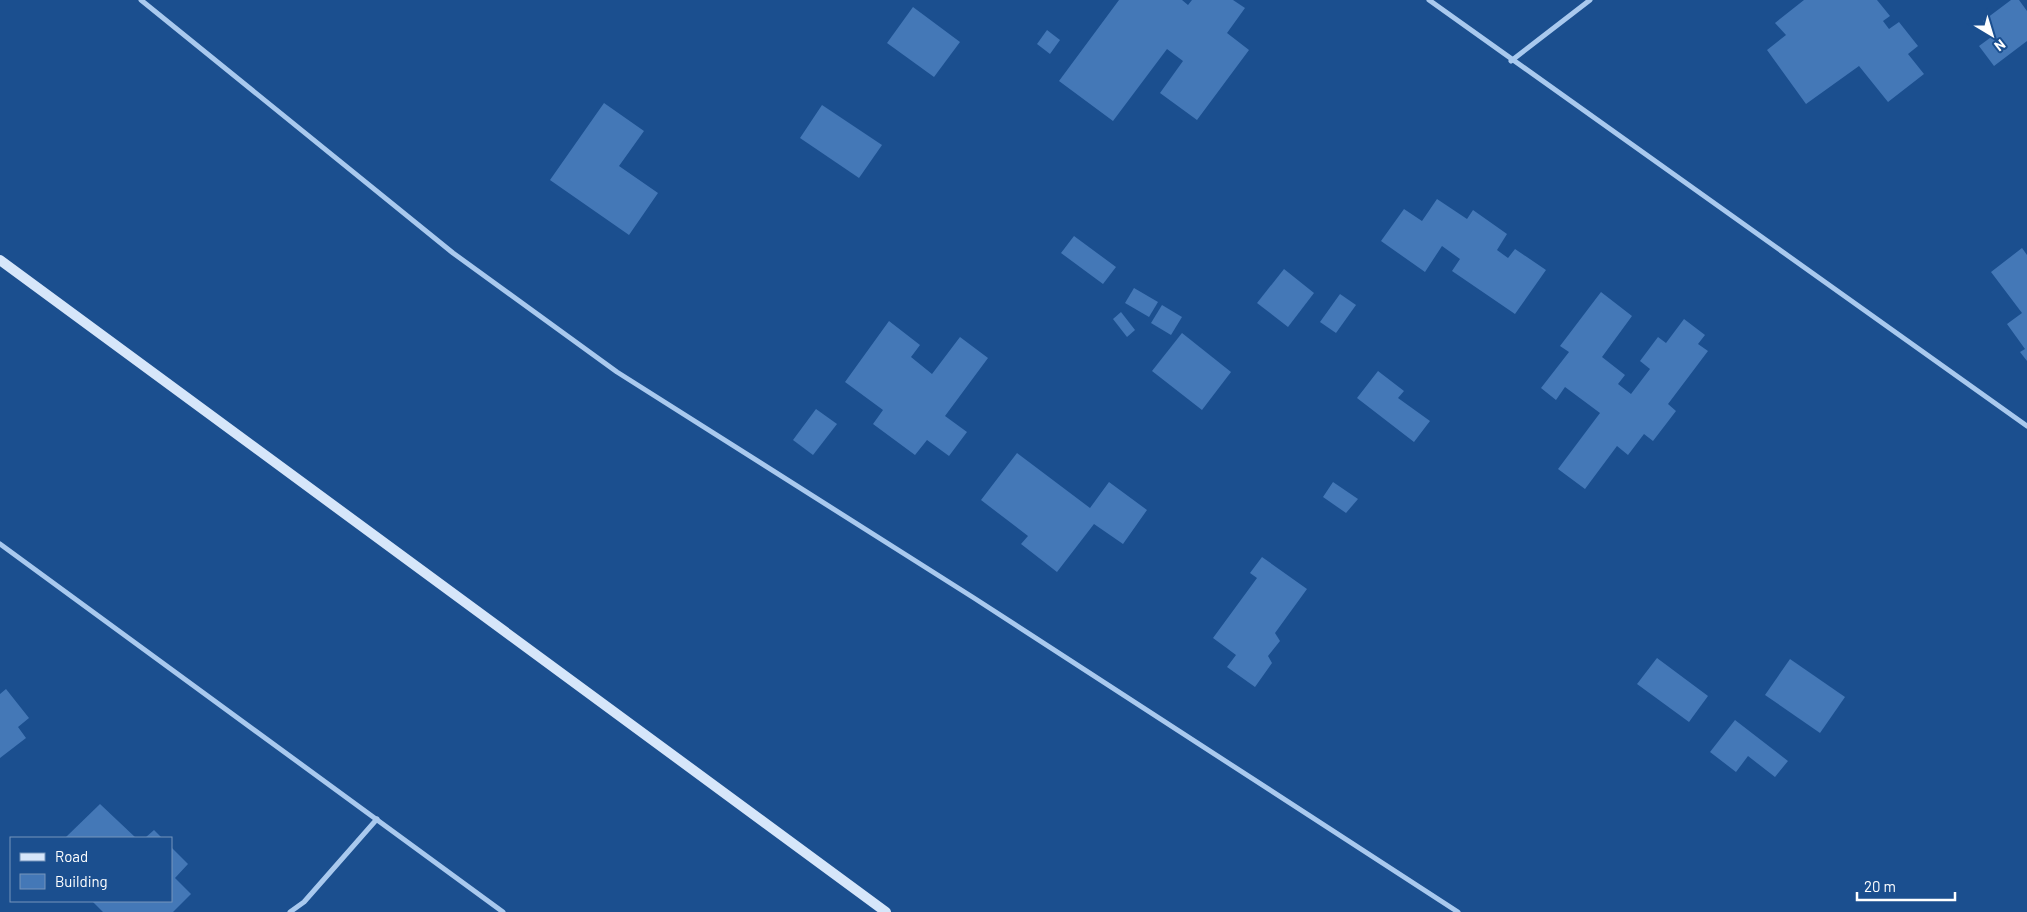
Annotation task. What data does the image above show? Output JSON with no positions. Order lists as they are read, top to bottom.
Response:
{
  "legend": ["Road", "Building"],
  "scale_bar": "20 m",
  "north": "bottom right"
}
